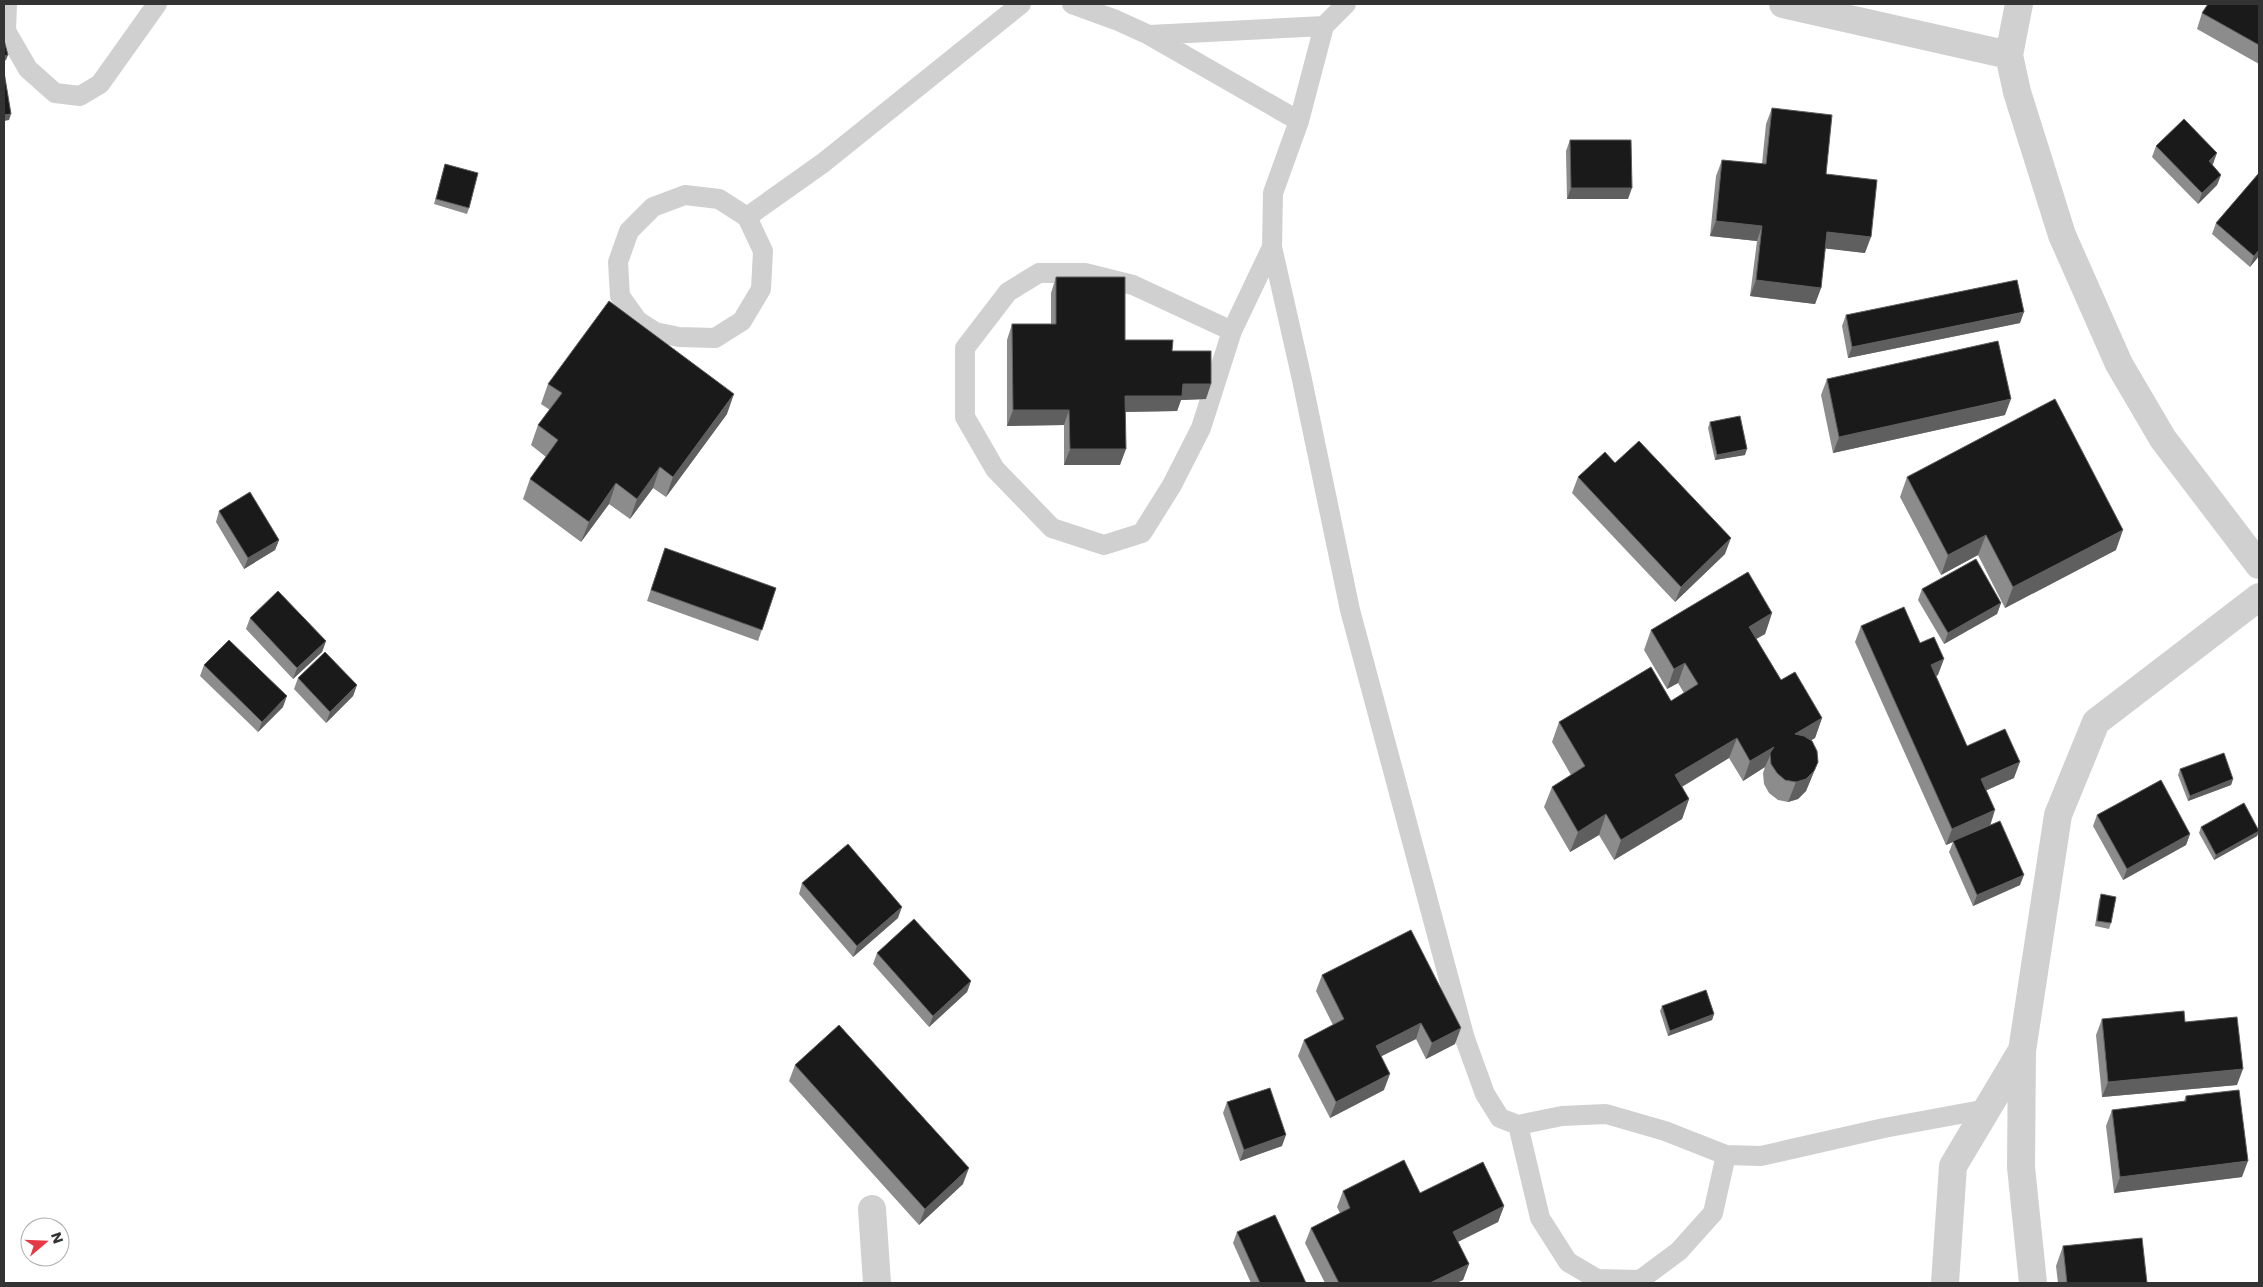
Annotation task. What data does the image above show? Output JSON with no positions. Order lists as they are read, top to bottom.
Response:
{
  "north": "right"
}
